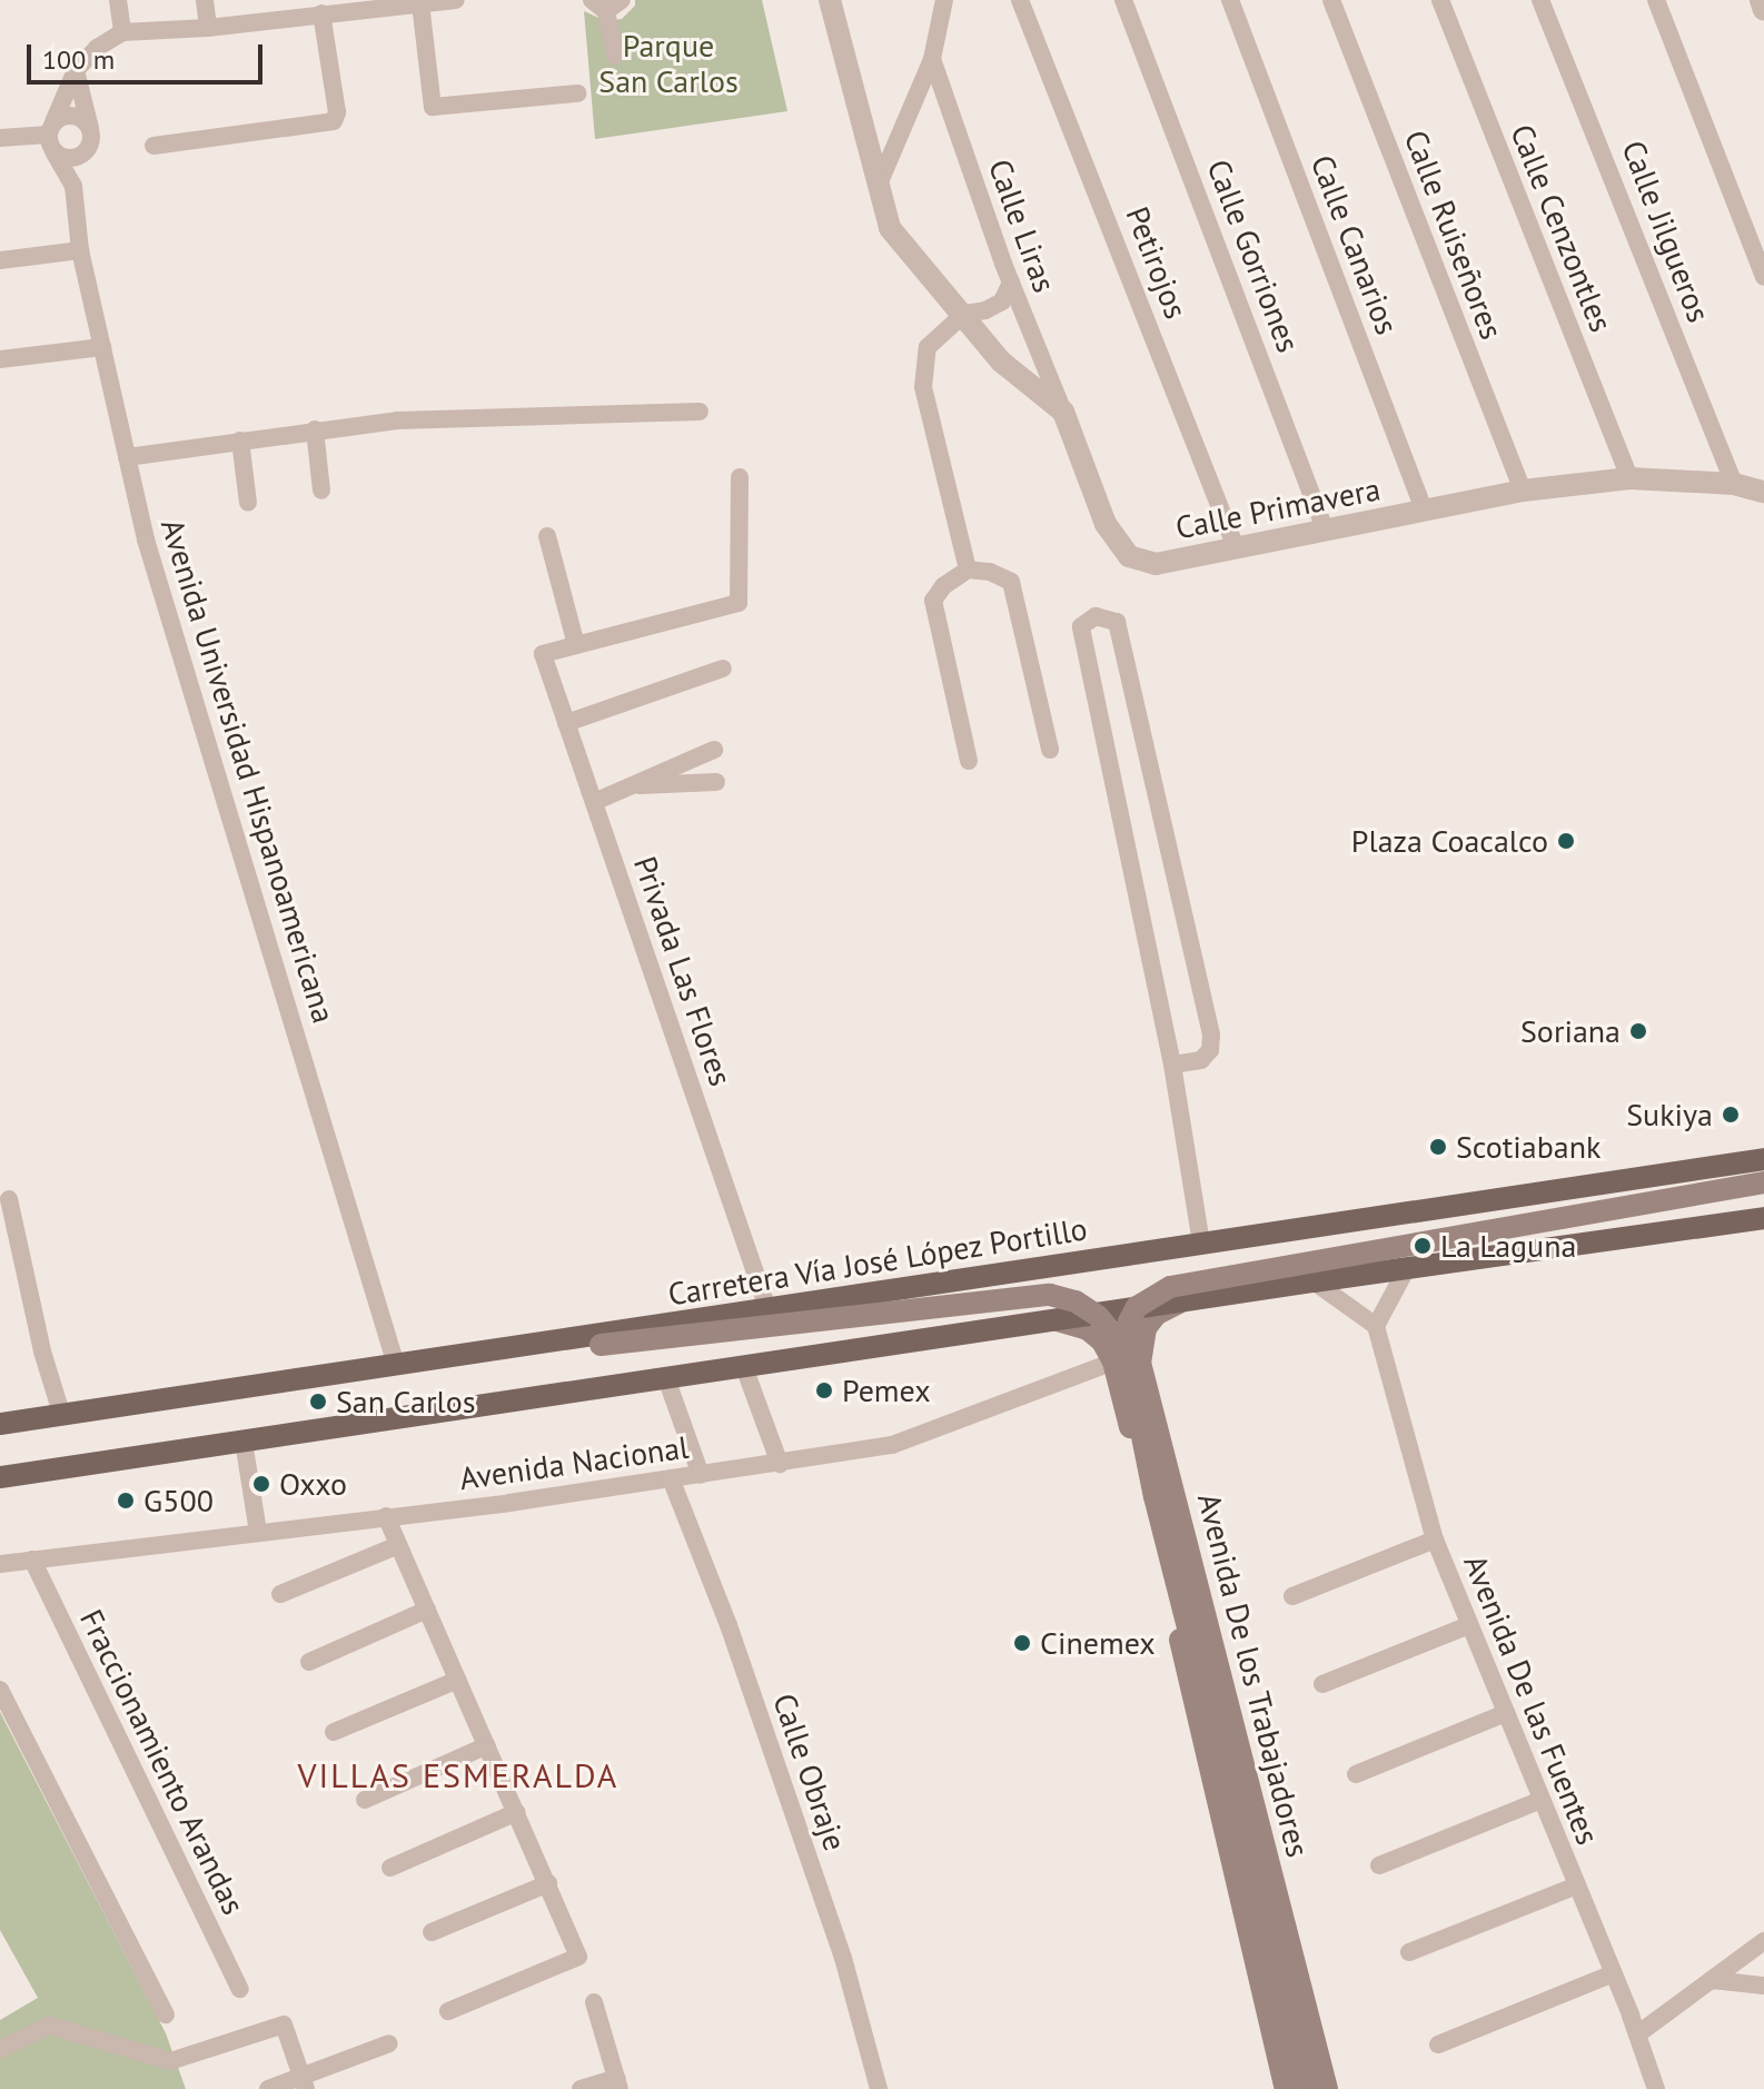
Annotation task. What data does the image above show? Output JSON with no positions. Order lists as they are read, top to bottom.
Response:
{
  "streets": {
    "main road": ["Carretera Vía José López Portillo", "Avenida De los Trabajadores"],
    "street": [
      "Calle Liras",
      "Calle Cenzontles",
      "Calle Jilgueros",
      "Calle Ruiseñores",
      "Calle Canarios",
      "Calle Gorriones",
      "Petirojos",
      "Calle Primavera",
      "Avenida Universidad Hispanoamericana",
      "Privada Las Flores",
      "Avenida Nacional",
      "Avenida De las Fuentes",
      "Fraccionamiento Arandas",
      "Calle Obraje"
    ]
  },
  "crossings": [
    ["Calle Liras", "Calle Primavera"],
    ["Calle Cenzontles", "Calle Primavera"],
    ["Calle Jilgueros", "Calle Primavera"],
    ["Calle Ruiseñores", "Calle Primavera"],
    ["Calle Canarios", "Calle Primavera"],
    ["Calle Gorriones", "Calle Primavera"],
    ["Petirojos", "Calle Primavera"],
    ["Avenida Universidad Hispanoamericana", "Carretera Vía José López Portillo"],
    ["Privada Las Flores", "Carretera Vía José López Portillo"],
    ["Avenida Nacional", "Avenida De los Trabajadores"],
    ["Avenida Nacional", "Fraccionamiento Arandas"],
    ["Avenida Nacional", "Calle Obraje"]
  ],
  "districts": ["VILLAS ESMERALDA"],
  "parks": ["Parque San Carlos"],
  "places": [
    "Plaza Coacalco",
    "Soriana",
    "Sukiya",
    "Scotiabank",
    "La Laguna",
    "Pemex",
    "San Carlos",
    "Oxxo",
    "G500",
    "Cinemex"
  ],
  "scale_bar": "100 m"
}
